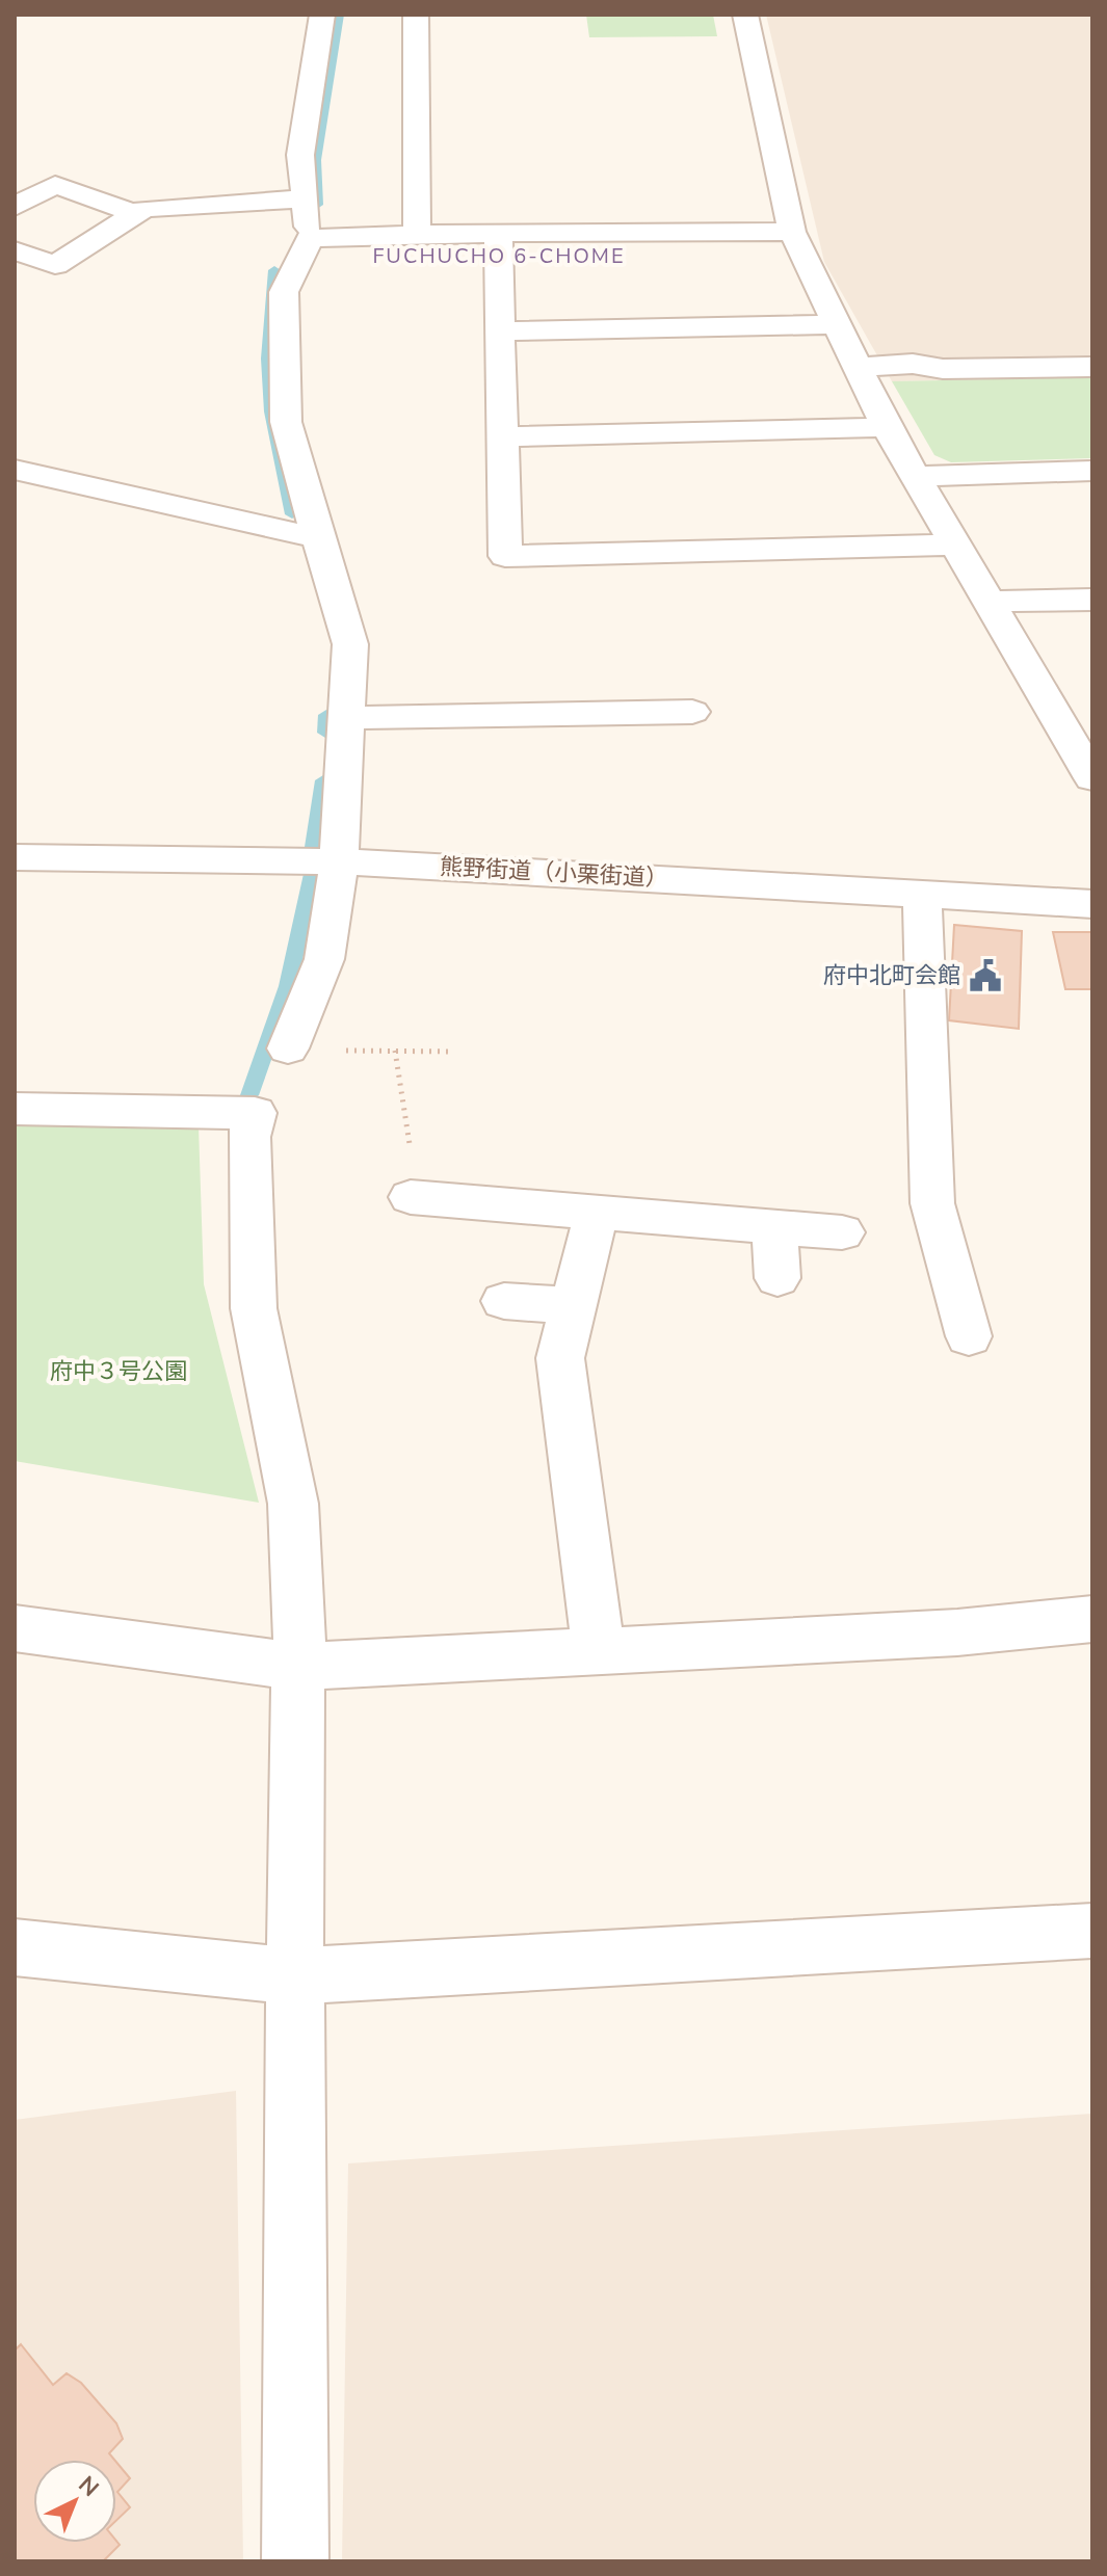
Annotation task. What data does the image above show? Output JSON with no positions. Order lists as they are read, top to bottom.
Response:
{
  "streets": {
    "street": ["熊野街道（小栗街道）"]
  },
  "districts": ["FUCHUCHO 6-CHOME"],
  "parks": ["府中３号公園"],
  "places": {
    "public building": ["府中北町会館"]
  },
  "north": "top right"
}
